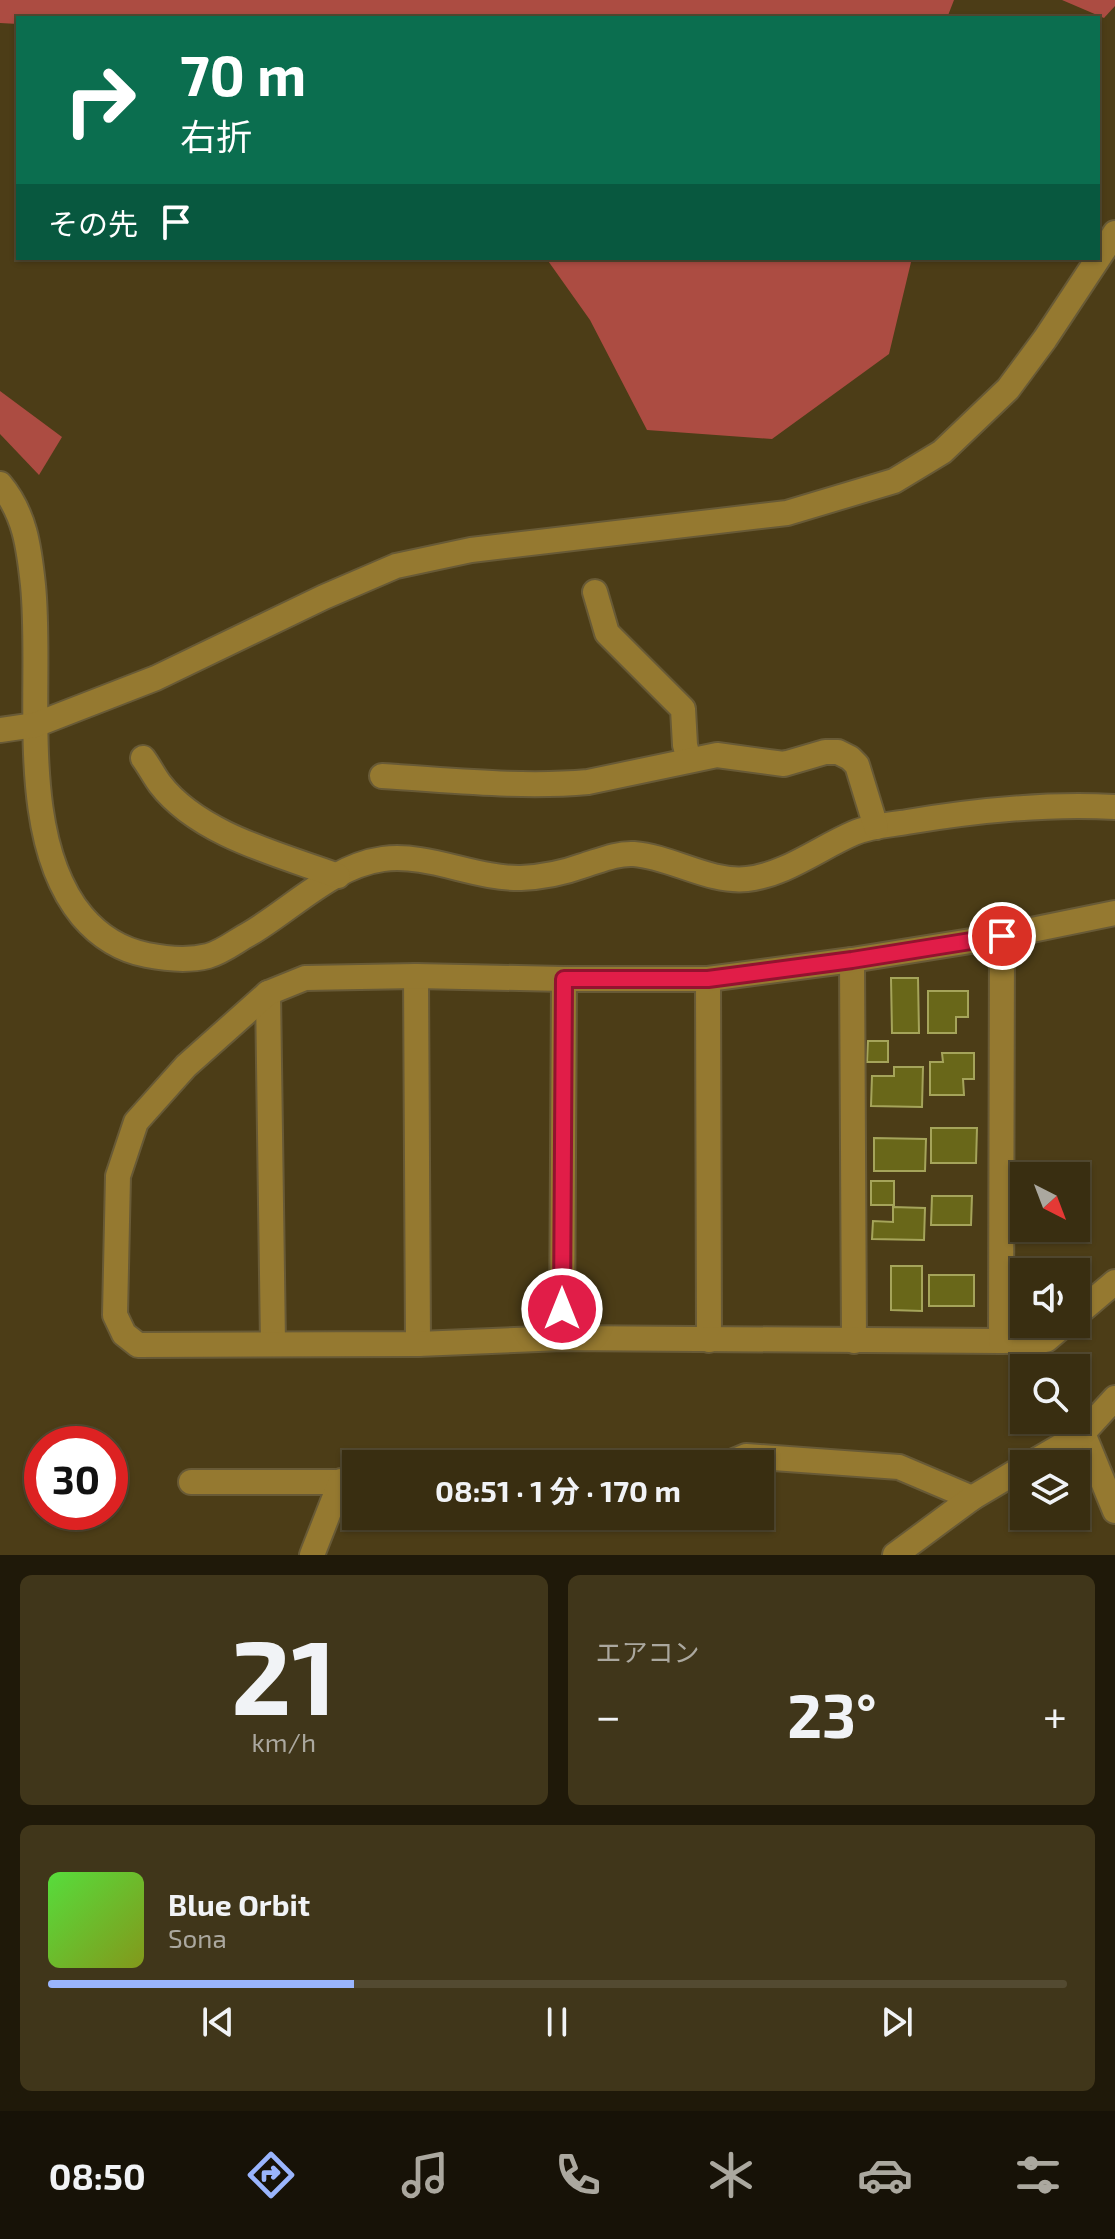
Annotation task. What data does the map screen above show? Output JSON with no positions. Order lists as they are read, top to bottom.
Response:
{
  "north": "bottom right",
  "page": {
    "turn": ["70 m", "右折"],
    "then": "その先",
    "limit": "30",
    "trip": "08:51 · 1 分 · 170 m",
    "tile": [
      ["21", "km/h"],
      "エアコン"
    ],
    "heat": ["−", "23°", "+"],
    "song": ["Blue Orbit", "Sona"],
    "tabs": "08:50"
  }
}
